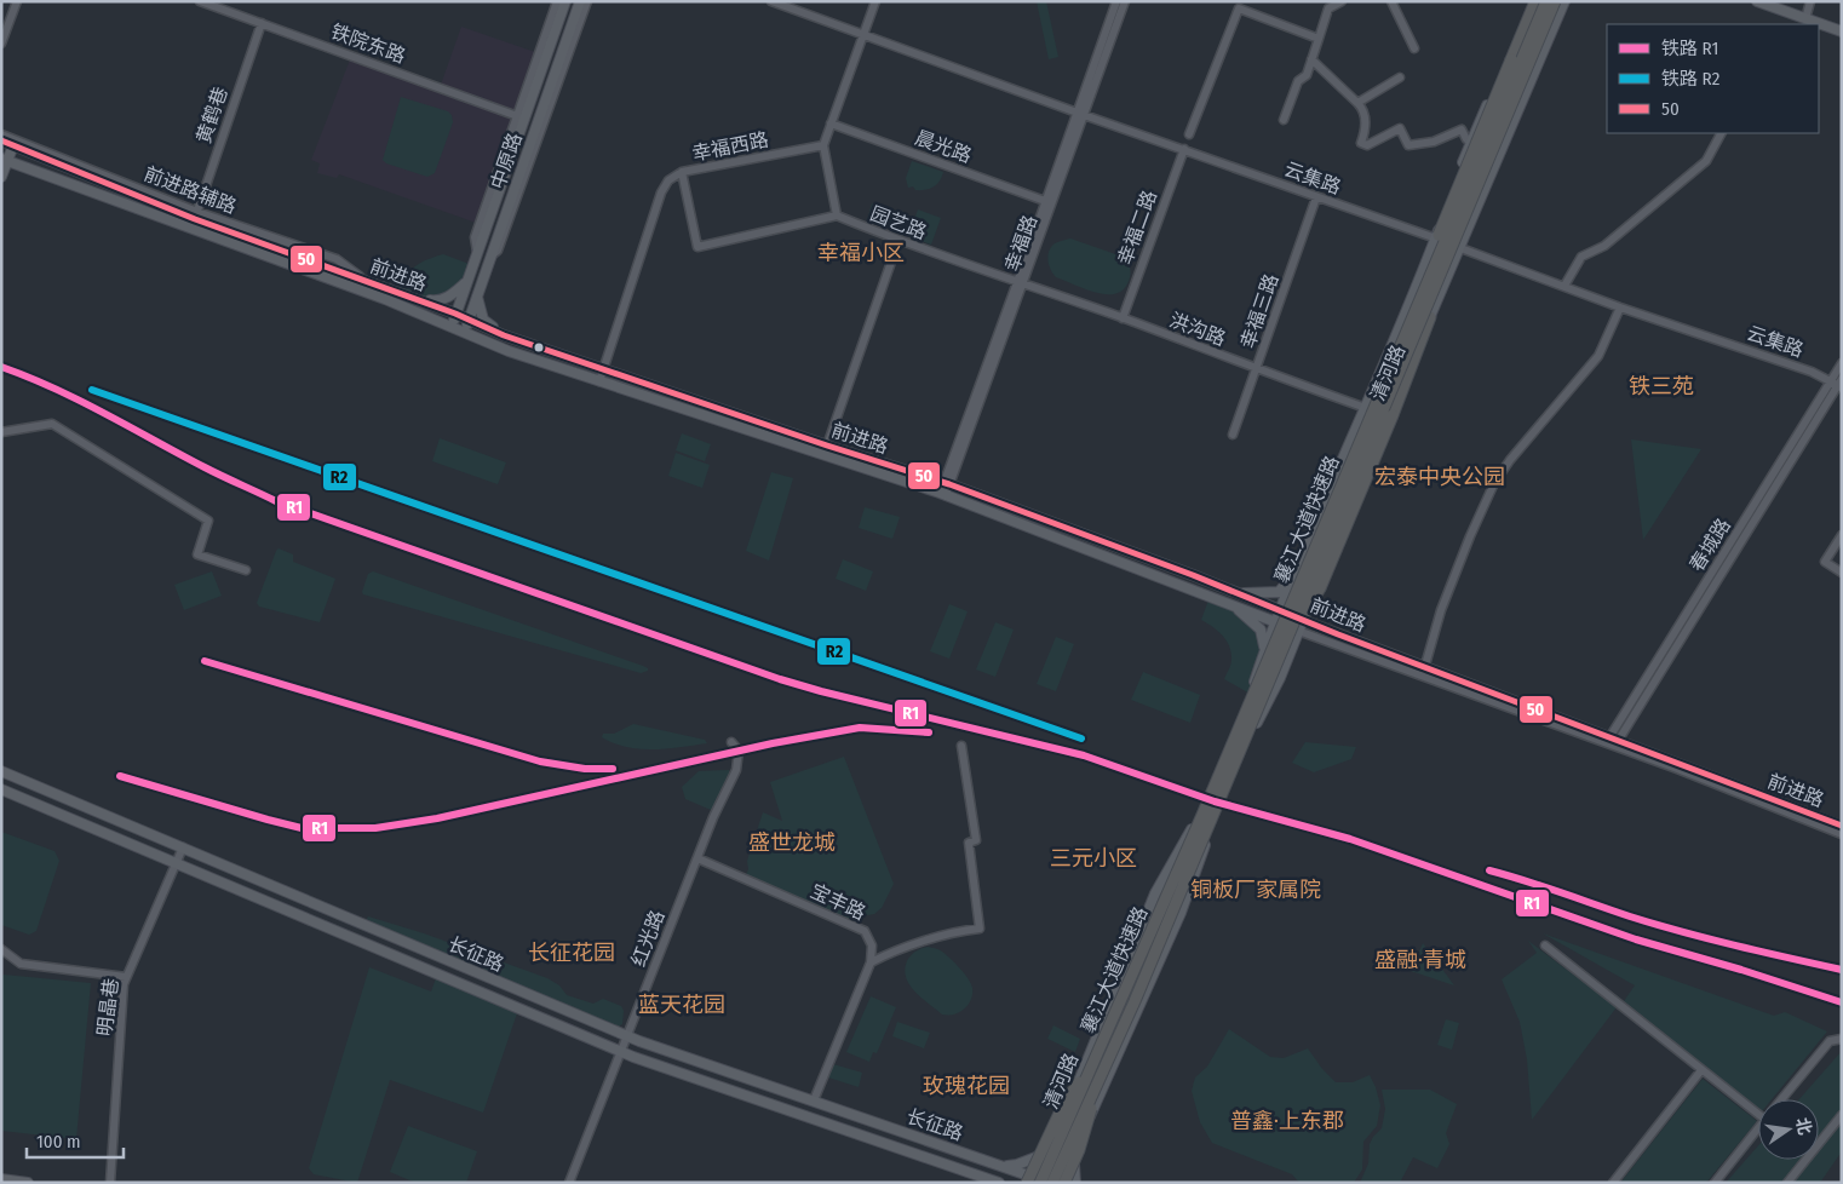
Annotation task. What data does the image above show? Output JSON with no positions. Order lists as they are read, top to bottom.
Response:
{
  "streets": {
    "highway": ["襄江大道快速路"],
    "main road": [
      "中原路",
      "前进路",
      "清河路",
      "长征路"
    ],
    "street": [
      "铁院东路",
      "黄鹤巷",
      "幸福西路",
      "晨光路",
      "云集路",
      "前进路辅路",
      "园艺路",
      "幸福二路",
      "幸福路",
      "幸福三路",
      "洪沟路",
      "春城路",
      "宝丰路",
      "红光路",
      "明晶巷"
    ]
  },
  "crossings": [
    ["铁院东路", "黄鹤巷"],
    ["铁院东路", "中原路"],
    ["黄鹤巷", "前进路辅路"],
    ["黄鹤巷", "前进路"],
    ["幸福西路", "前进路"],
    ["晨光路", "幸福路"],
    ["中原路", "前进路"],
    ["云集路", "幸福二路"],
    ["云集路", "幸福路"],
    ["云集路", "幸福三路"],
    ["云集路", "清河路"],
    ["云集路", "春城路"],
    ["前进路辅路", "前进路"],
    ["园艺路", "幸福路"],
    ["园艺路", "洪沟路"],
    ["幸福二路", "洪沟路"],
    ["幸福路", "前进路"],
    ["幸福路", "洪沟路"],
    ["前进路", "清河路"],
    ["前进路", "春城路"],
    ["幸福三路", "洪沟路"],
    ["洪沟路", "清河路"],
    ["清河路", "襄江大道快速路"],
    ["清河路", "长征路"],
    ["襄江大道快速路", "长征路"],
    ["宝丰路", "红光路"],
    ["红光路", "长征路"],
    ["长征路", "明晶巷"]
  ],
  "districts": [
    "幸福小区",
    "铁三苑",
    "宏泰中央公园",
    "盛世龙城",
    "三元小区",
    "铜板厂家属院",
    "长征花园",
    "盛融·青城",
    "蓝天花园",
    "玫瑰花园",
    "普鑫·上东郡"
  ],
  "lines": ["transit line 50", "rail line R1", "rail line R2"],
  "legend": ["铁路 R1", "铁路 R2", "50"],
  "scale_bar": "100 m",
  "north": "right"
}
